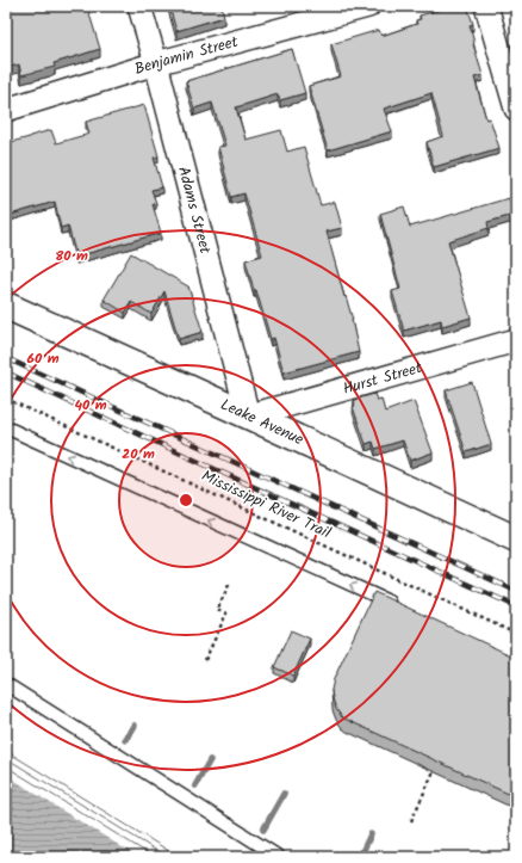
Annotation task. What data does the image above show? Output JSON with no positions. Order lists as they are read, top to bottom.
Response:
{
  "streets": {
    "street": [
      "Benjamin Street",
      "Adams Street",
      "Hurst Street",
      "Leake Avenue"
    ],
    "path": ["Mississippi River Trail"]
  },
  "crossings": [
    ["Benjamin Street", "Adams Street"],
    ["Adams Street", "Hurst Street"],
    ["Adams Street", "Leake Avenue"],
    ["Hurst Street", "Leake Avenue"]
  ],
  "rings": [
    "80 m",
    "60 m",
    "40 m",
    "20 m"
  ]
}
